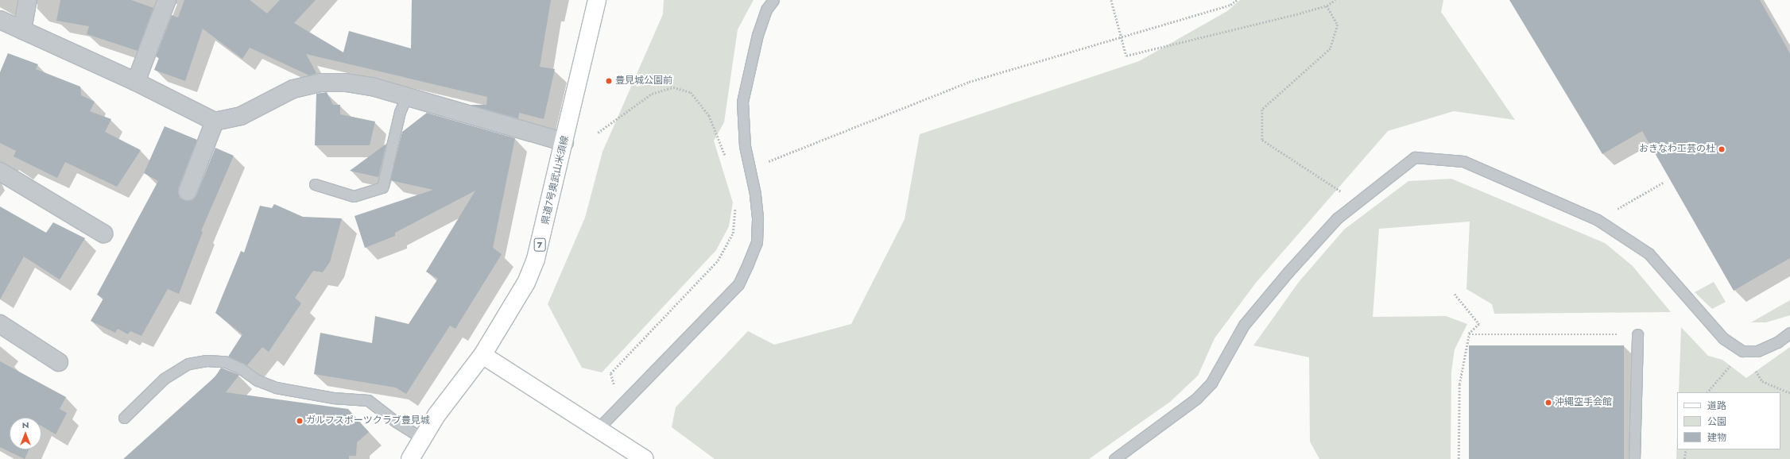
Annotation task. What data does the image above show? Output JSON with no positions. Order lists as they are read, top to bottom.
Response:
{
  "streets": {
    "main road": ["県道7号奥武山米須線", "7"]
  },
  "places": [
    "豊見城公園前",
    "おきなわ工芸の杜",
    "沖縄空手会館",
    "ガルフスポーツクラブ豊見城"
  ],
  "legend": ["道路", "公園", "建物"],
  "north": "top"
}
